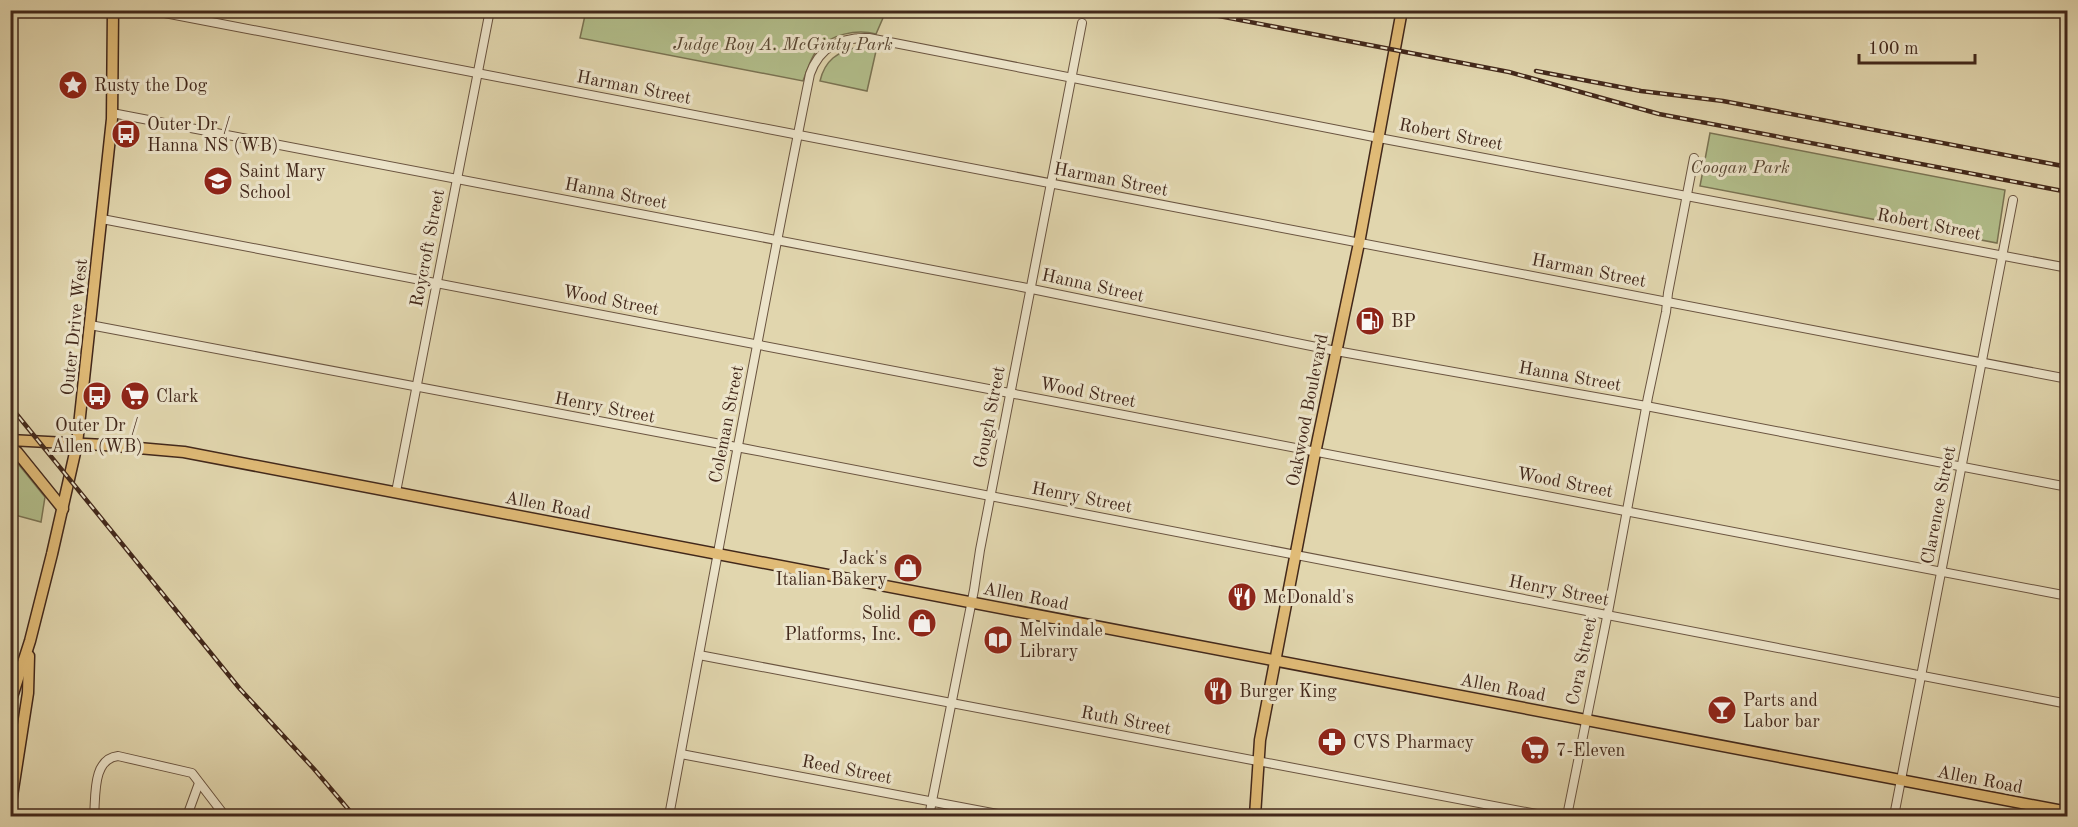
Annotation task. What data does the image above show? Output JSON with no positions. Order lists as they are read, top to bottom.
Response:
{
  "streets": {
    "main road": ["Outer Drive West", "Oakwood Boulevard", "Allen Road"],
    "street": [
      "Harman Street",
      "Robert Street",
      "Hanna Street",
      "Roycroft Street",
      "Wood Street",
      "Henry Street",
      "Gough Street",
      "Coleman Street",
      "Clarence Street",
      "Cora Street",
      "Ruth Street",
      "Reed Street"
    ]
  },
  "crossings": [
    ["Harman Street", "Roycroft Street"],
    ["Harman Street", "Oakwood Boulevard"],
    ["Harman Street", "Gough Street"],
    ["Harman Street", "Coleman Street"],
    ["Harman Street", "Clarence Street"],
    ["Harman Street", "Cora Street"],
    ["Robert Street", "Oakwood Boulevard"],
    ["Robert Street", "Gough Street"],
    ["Robert Street", "Coleman Street"],
    ["Robert Street", "Clarence Street"],
    ["Robert Street", "Cora Street"],
    ["Hanna Street", "Roycroft Street"],
    ["Hanna Street", "Outer Drive West"],
    ["Hanna Street", "Oakwood Boulevard"],
    ["Hanna Street", "Gough Street"],
    ["Hanna Street", "Coleman Street"],
    ["Hanna Street", "Clarence Street"],
    ["Hanna Street", "Cora Street"],
    ["Roycroft Street", "Wood Street"],
    ["Roycroft Street", "Henry Street"],
    ["Roycroft Street", "Allen Road"],
    ["Wood Street", "Outer Drive West"],
    ["Wood Street", "Oakwood Boulevard"],
    ["Wood Street", "Gough Street"],
    ["Wood Street", "Coleman Street"],
    ["Wood Street", "Clarence Street"],
    ["Wood Street", "Cora Street"],
    ["Outer Drive West", "Henry Street"],
    ["Outer Drive West", "Allen Road"],
    ["Henry Street", "Oakwood Boulevard"],
    ["Henry Street", "Gough Street"],
    ["Henry Street", "Coleman Street"],
    ["Henry Street", "Clarence Street"],
    ["Henry Street", "Cora Street"],
    ["Oakwood Boulevard", "Allen Road"],
    ["Oakwood Boulevard", "Ruth Street"],
    ["Gough Street", "Allen Road"],
    ["Gough Street", "Ruth Street"],
    ["Gough Street", "Reed Street"],
    ["Coleman Street", "Allen Road"],
    ["Coleman Street", "Ruth Street"],
    ["Coleman Street", "Reed Street"],
    ["Allen Road", "Clarence Street"],
    ["Allen Road", "Cora Street"]
  ],
  "parks": ["Judge Roy A. McGinty Park", "Coogan Park"],
  "places": {
    "place": ["Rusty the Dog"],
    "bus stop": ["Outer Dr / Hanna NS (WB)", "Outer Dr / Allen (WB)"],
    "school or university": ["Saint Mary School"],
    "fuel station": ["BP"],
    "supermarket": ["Clark", "7-Eleven"],
    "shop": ["Jack's Italian Bakery", "Solid Platforms, Inc."],
    "restaurant": ["McDonald's", "Burger King"],
    "library": ["Melvindale Library"],
    "bar": ["Parts and Labor bar"],
    "pharmacy": ["CVS Pharmacy"]
  },
  "scale_bar": "100 m"
}
